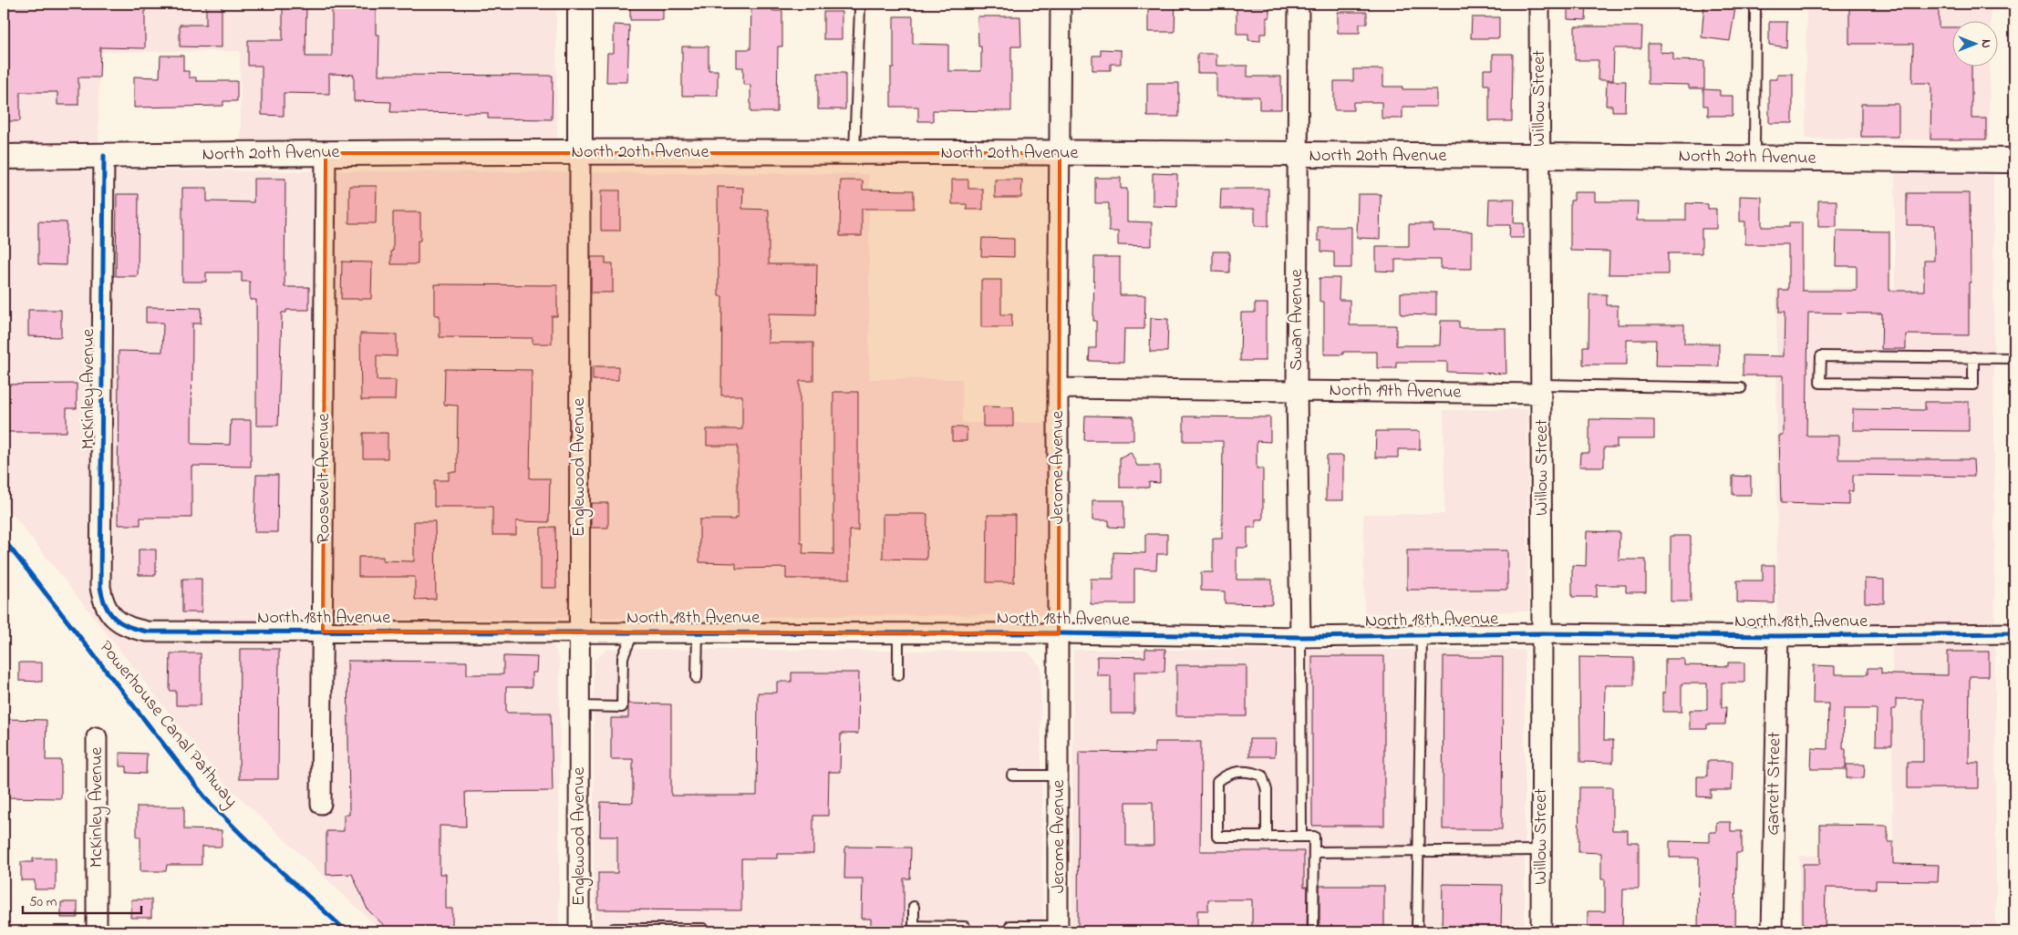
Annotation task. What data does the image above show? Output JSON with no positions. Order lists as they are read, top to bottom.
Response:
{
  "streets": {
    "street": [
      "Willow Street",
      "North 20th Avenue",
      "Swan Avenue",
      "McKinley Avenue",
      "North 19th Avenue",
      "Englewood Avenue",
      "Jerome Avenue",
      "Roosevelt Avenue",
      "North 18th Avenue",
      "Garrett Street"
    ],
    "cycle path": ["Powerhouse Canal Pathway"]
  },
  "crossings": [
    ["Willow Street", "North 20th Avenue"],
    ["Willow Street", "North 19th Avenue"],
    ["Willow Street", "North 18th Avenue"],
    ["North 20th Avenue", "Swan Avenue"],
    ["North 20th Avenue", "McKinley Avenue"],
    ["North 20th Avenue", "Englewood Avenue"],
    ["North 20th Avenue", "Jerome Avenue"],
    ["North 20th Avenue", "Roosevelt Avenue"],
    ["Swan Avenue", "North 19th Avenue"],
    ["Swan Avenue", "North 18th Avenue"],
    ["McKinley Avenue", "North 18th Avenue"],
    ["North 19th Avenue", "Jerome Avenue"],
    ["Englewood Avenue", "North 18th Avenue"],
    ["Jerome Avenue", "North 18th Avenue"],
    ["Roosevelt Avenue", "North 18th Avenue"],
    ["North 18th Avenue", "Garrett Street"]
  ],
  "scale_bar": "50 m",
  "north": "right"
}
